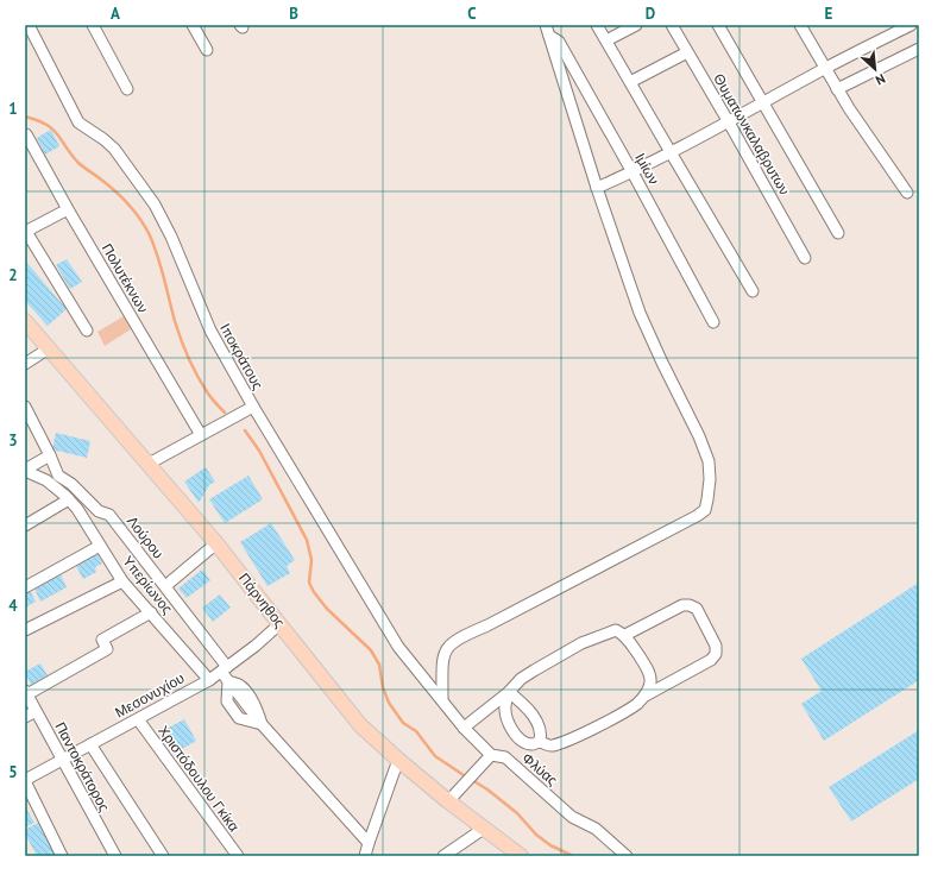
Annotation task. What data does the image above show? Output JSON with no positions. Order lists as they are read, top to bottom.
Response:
{
  "streets": {
    "main road": ["Πάρνηθος"],
    "street": [
      "Θυματωνκαλαβρυτων",
      "Ιμίων",
      "Πολυτέκνων",
      "Ιποκράτους",
      "Λούρου",
      "Υπερίωνος",
      "Μεσονυχίου",
      "Παντοκράτορος",
      "Φλύας",
      "Χριστόδουλου Γκίκα"
    ]
  },
  "crossings": [
    ["Ιποκράτους", "Φλύας"],
    ["Λούρου", "Μεσονυχίου"],
    ["Υπερίωνος", "Μεσονυχίου"],
    ["Πάρνηθος", "Μεσονυχίου"],
    ["Μεσονυχίου", "Παντοκράτορος"],
    ["Μεσονυχίου", "Χριστόδουλου Γκίκα"]
  ],
  "north": "bottom right",
  "grid": {
    "columns": [
      "A",
      "B",
      "C",
      "D",
      "E"
    ],
    "rows": [
      "1",
      "2",
      "3",
      "4",
      "5"
    ]
  }
}
